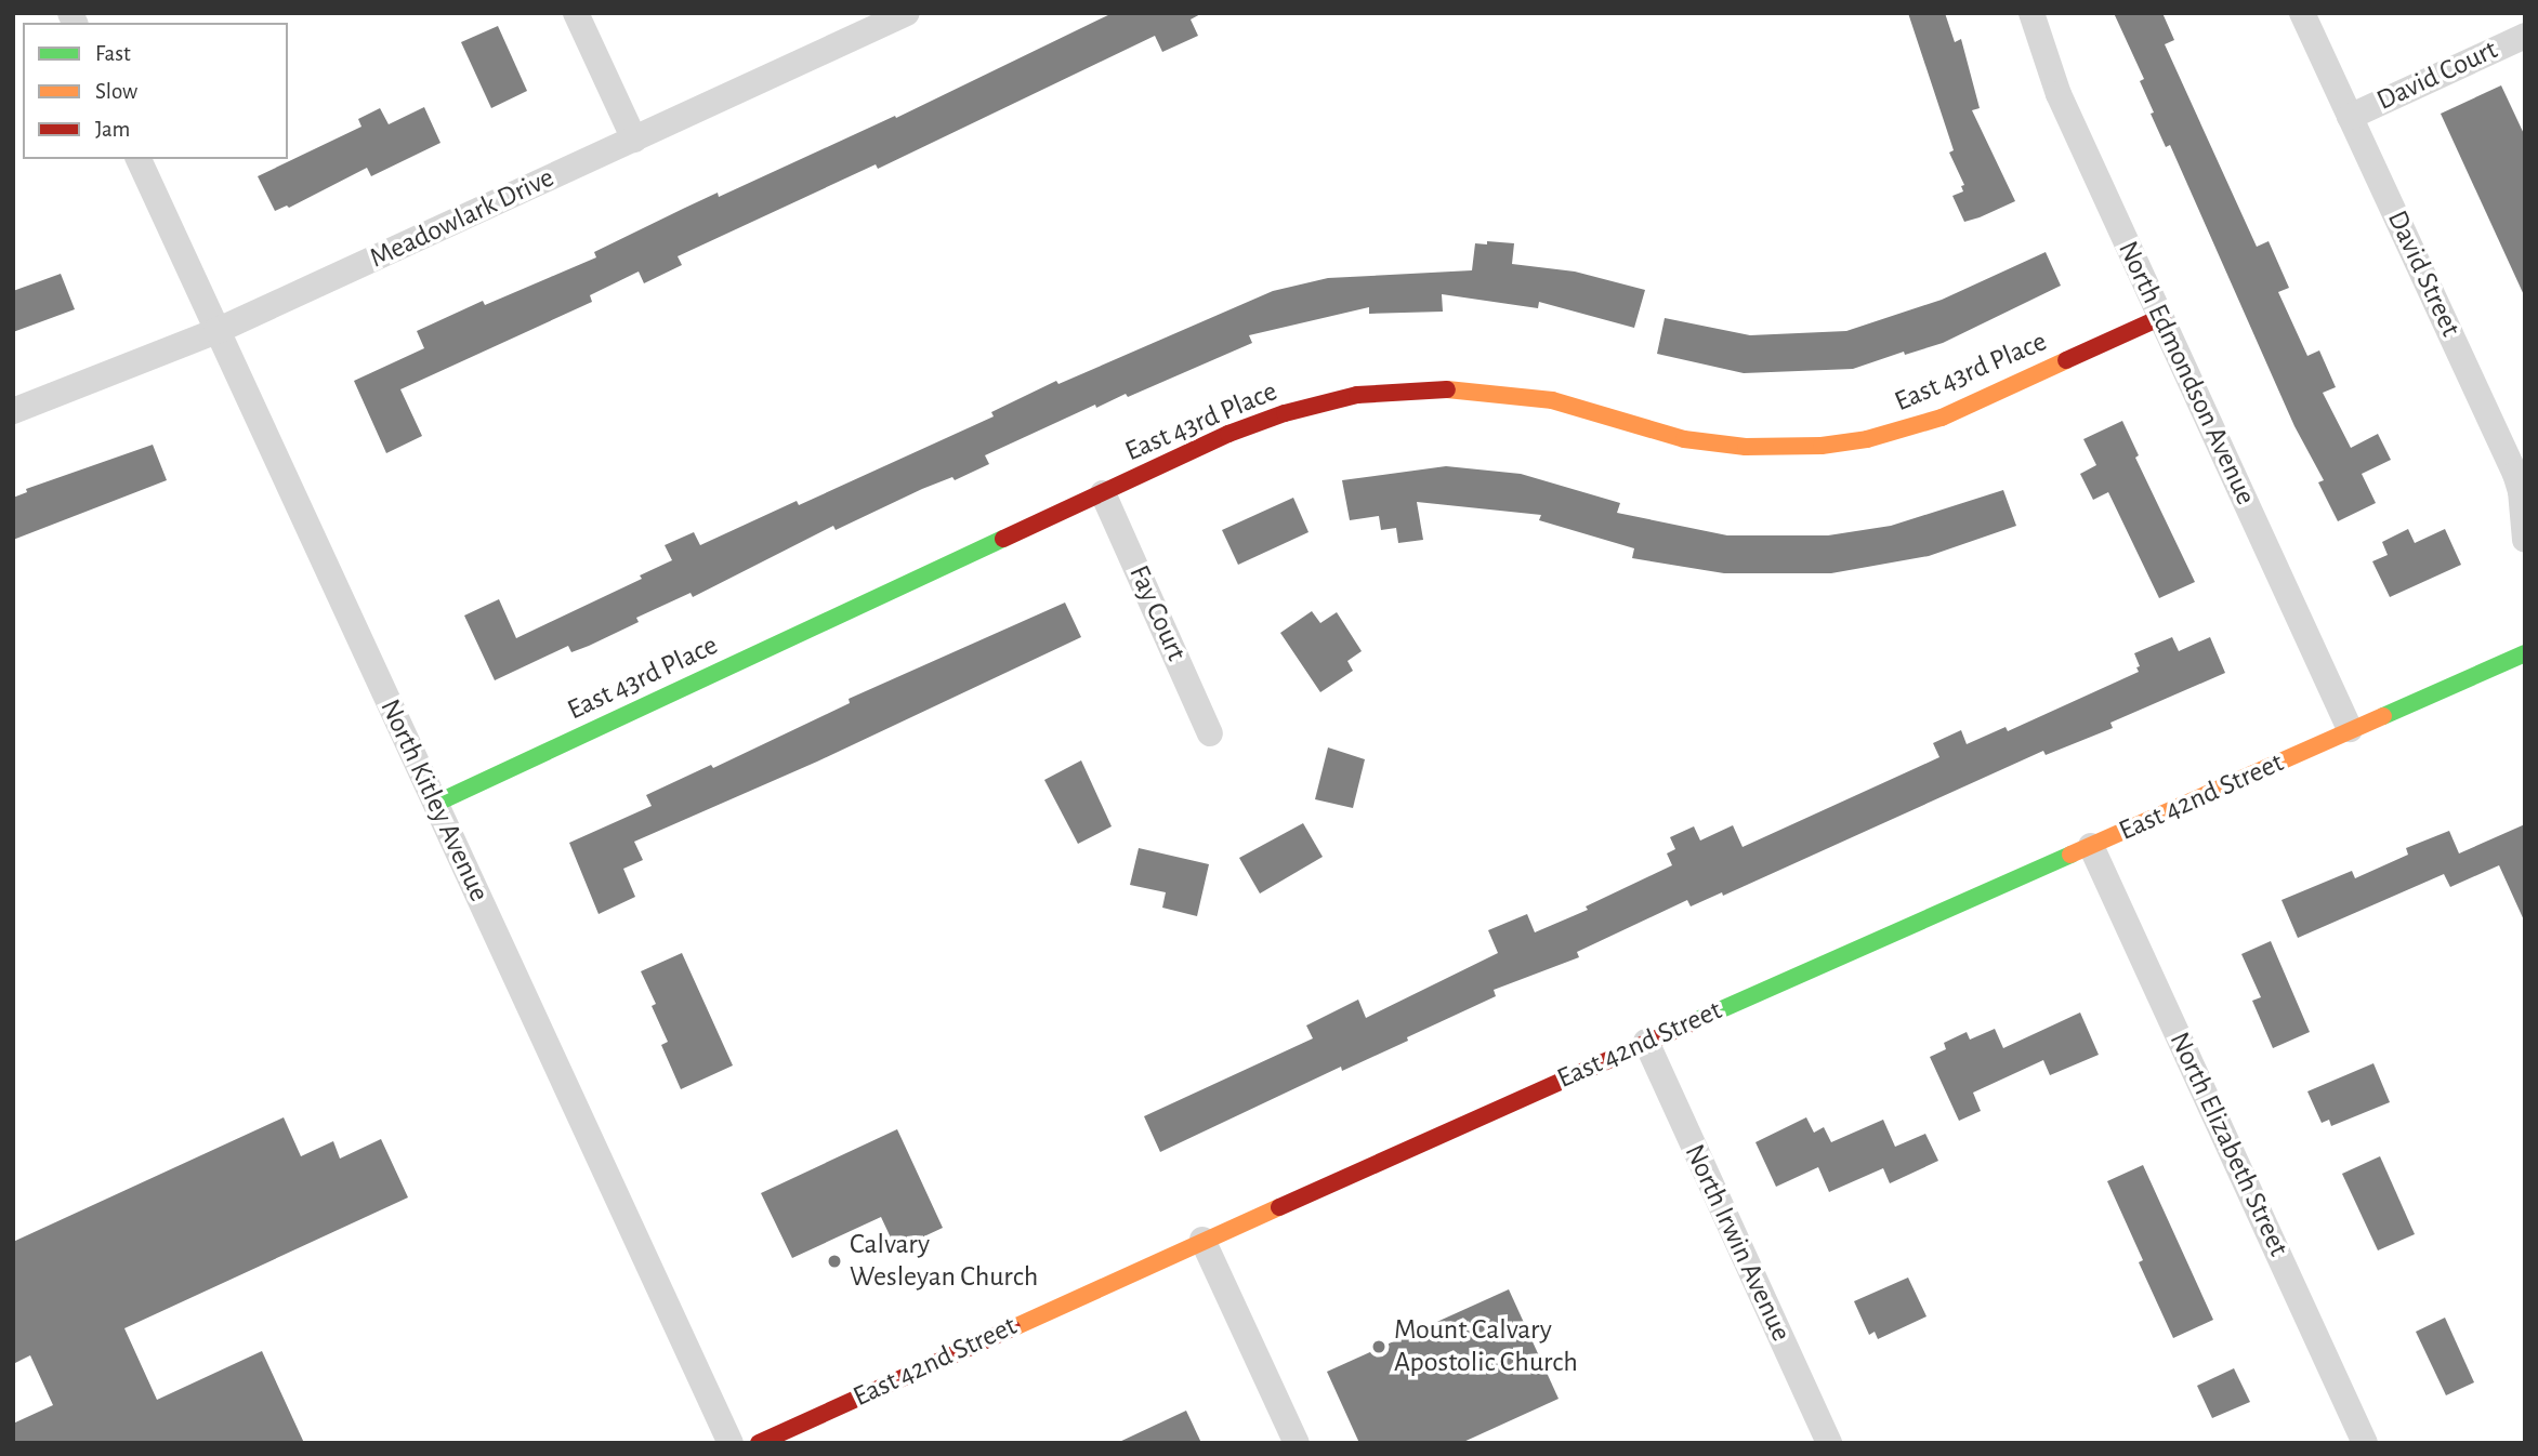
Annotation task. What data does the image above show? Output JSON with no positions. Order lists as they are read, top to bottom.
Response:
{
  "streets": {
    "street": [
      "David Court",
      "Meadowlark Drive",
      "David Street",
      "East 43rd Place",
      "North Edmondson Avenue",
      "Fay Court",
      "East 42nd Street",
      "North Kitley Avenue",
      "North Elizabeth Street",
      "North Irwin Avenue"
    ]
  },
  "crossings": [
    ["David Court", "David Street"],
    ["Meadowlark Drive", "North Kitley Avenue"],
    ["East 43rd Place", "North Edmondson Avenue"],
    ["East 43rd Place", "Fay Court"],
    ["East 43rd Place", "North Kitley Avenue"],
    ["North Edmondson Avenue", "East 42nd Street"],
    ["East 42nd Street", "North Elizabeth Street"],
    ["East 42nd Street", "North Irwin Avenue"]
  ],
  "places": ["Calvary Wesleyan Church", "Mount Calvary Apostolic Church"],
  "legend": ["Fast", "Slow", "Jam"]
}
